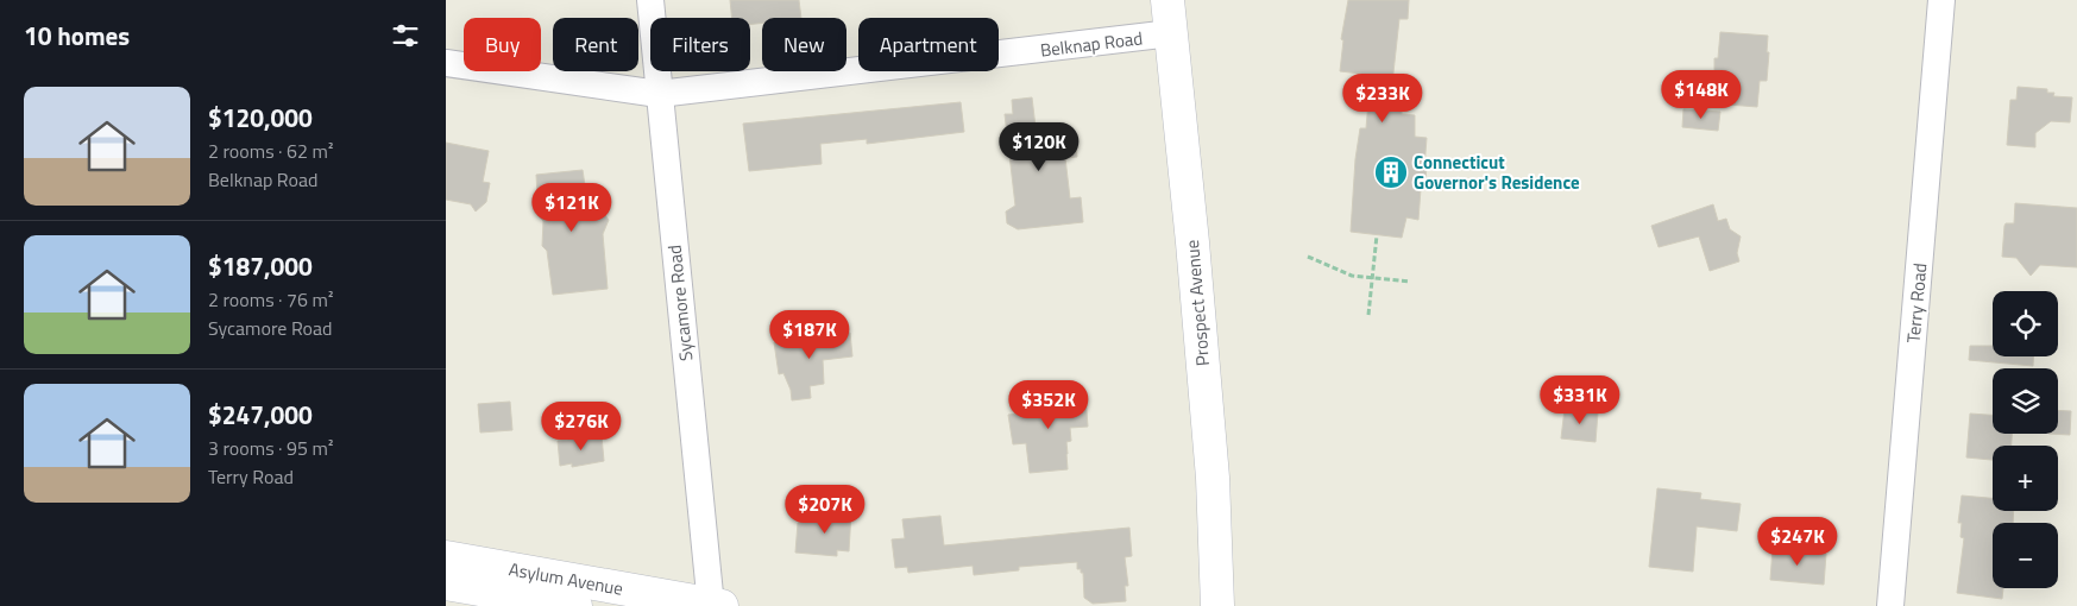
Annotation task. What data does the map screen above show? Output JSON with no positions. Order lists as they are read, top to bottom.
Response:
{
  "streets": {
    "main road": ["Prospect Avenue", "Asylum Avenue"],
    "street": ["Belknap Road", "Sycamore Road", "Terry Road"]
  },
  "crossings": [
    ["Belknap Road", "Sycamore Road"],
    ["Belknap Road", "Prospect Avenue"],
    ["Sycamore Road", "Asylum Avenue"]
  ],
  "places": {
    "building": ["Connecticut Governor's Residence"]
  },
  "page": {
    "heading": "10 homes",
    "chip": [
      "Buy",
      "Rent",
      "Filters",
      "New",
      "Apartment"
    ],
    "price": [
      "$148K",
      "$233K",
      "$120K",
      "$121K",
      "$187K",
      "$331K",
      "$352K",
      "$276K",
      "$207K",
      "$247K"
    ],
    "list": [
      {
        "name": "$120,000",
        "note": "2 rooms · 62 m² · Belknap Road"
      },
      {
        "name": "$187,000",
        "note": "2 rooms · 76 m² · Sycamore Road"
      },
      {
        "name": "$247,000",
        "note": "3 rooms · 95 m² · Terry Road"
      }
    ],
    "map_buttons": ["+", "−"]
  }
}
